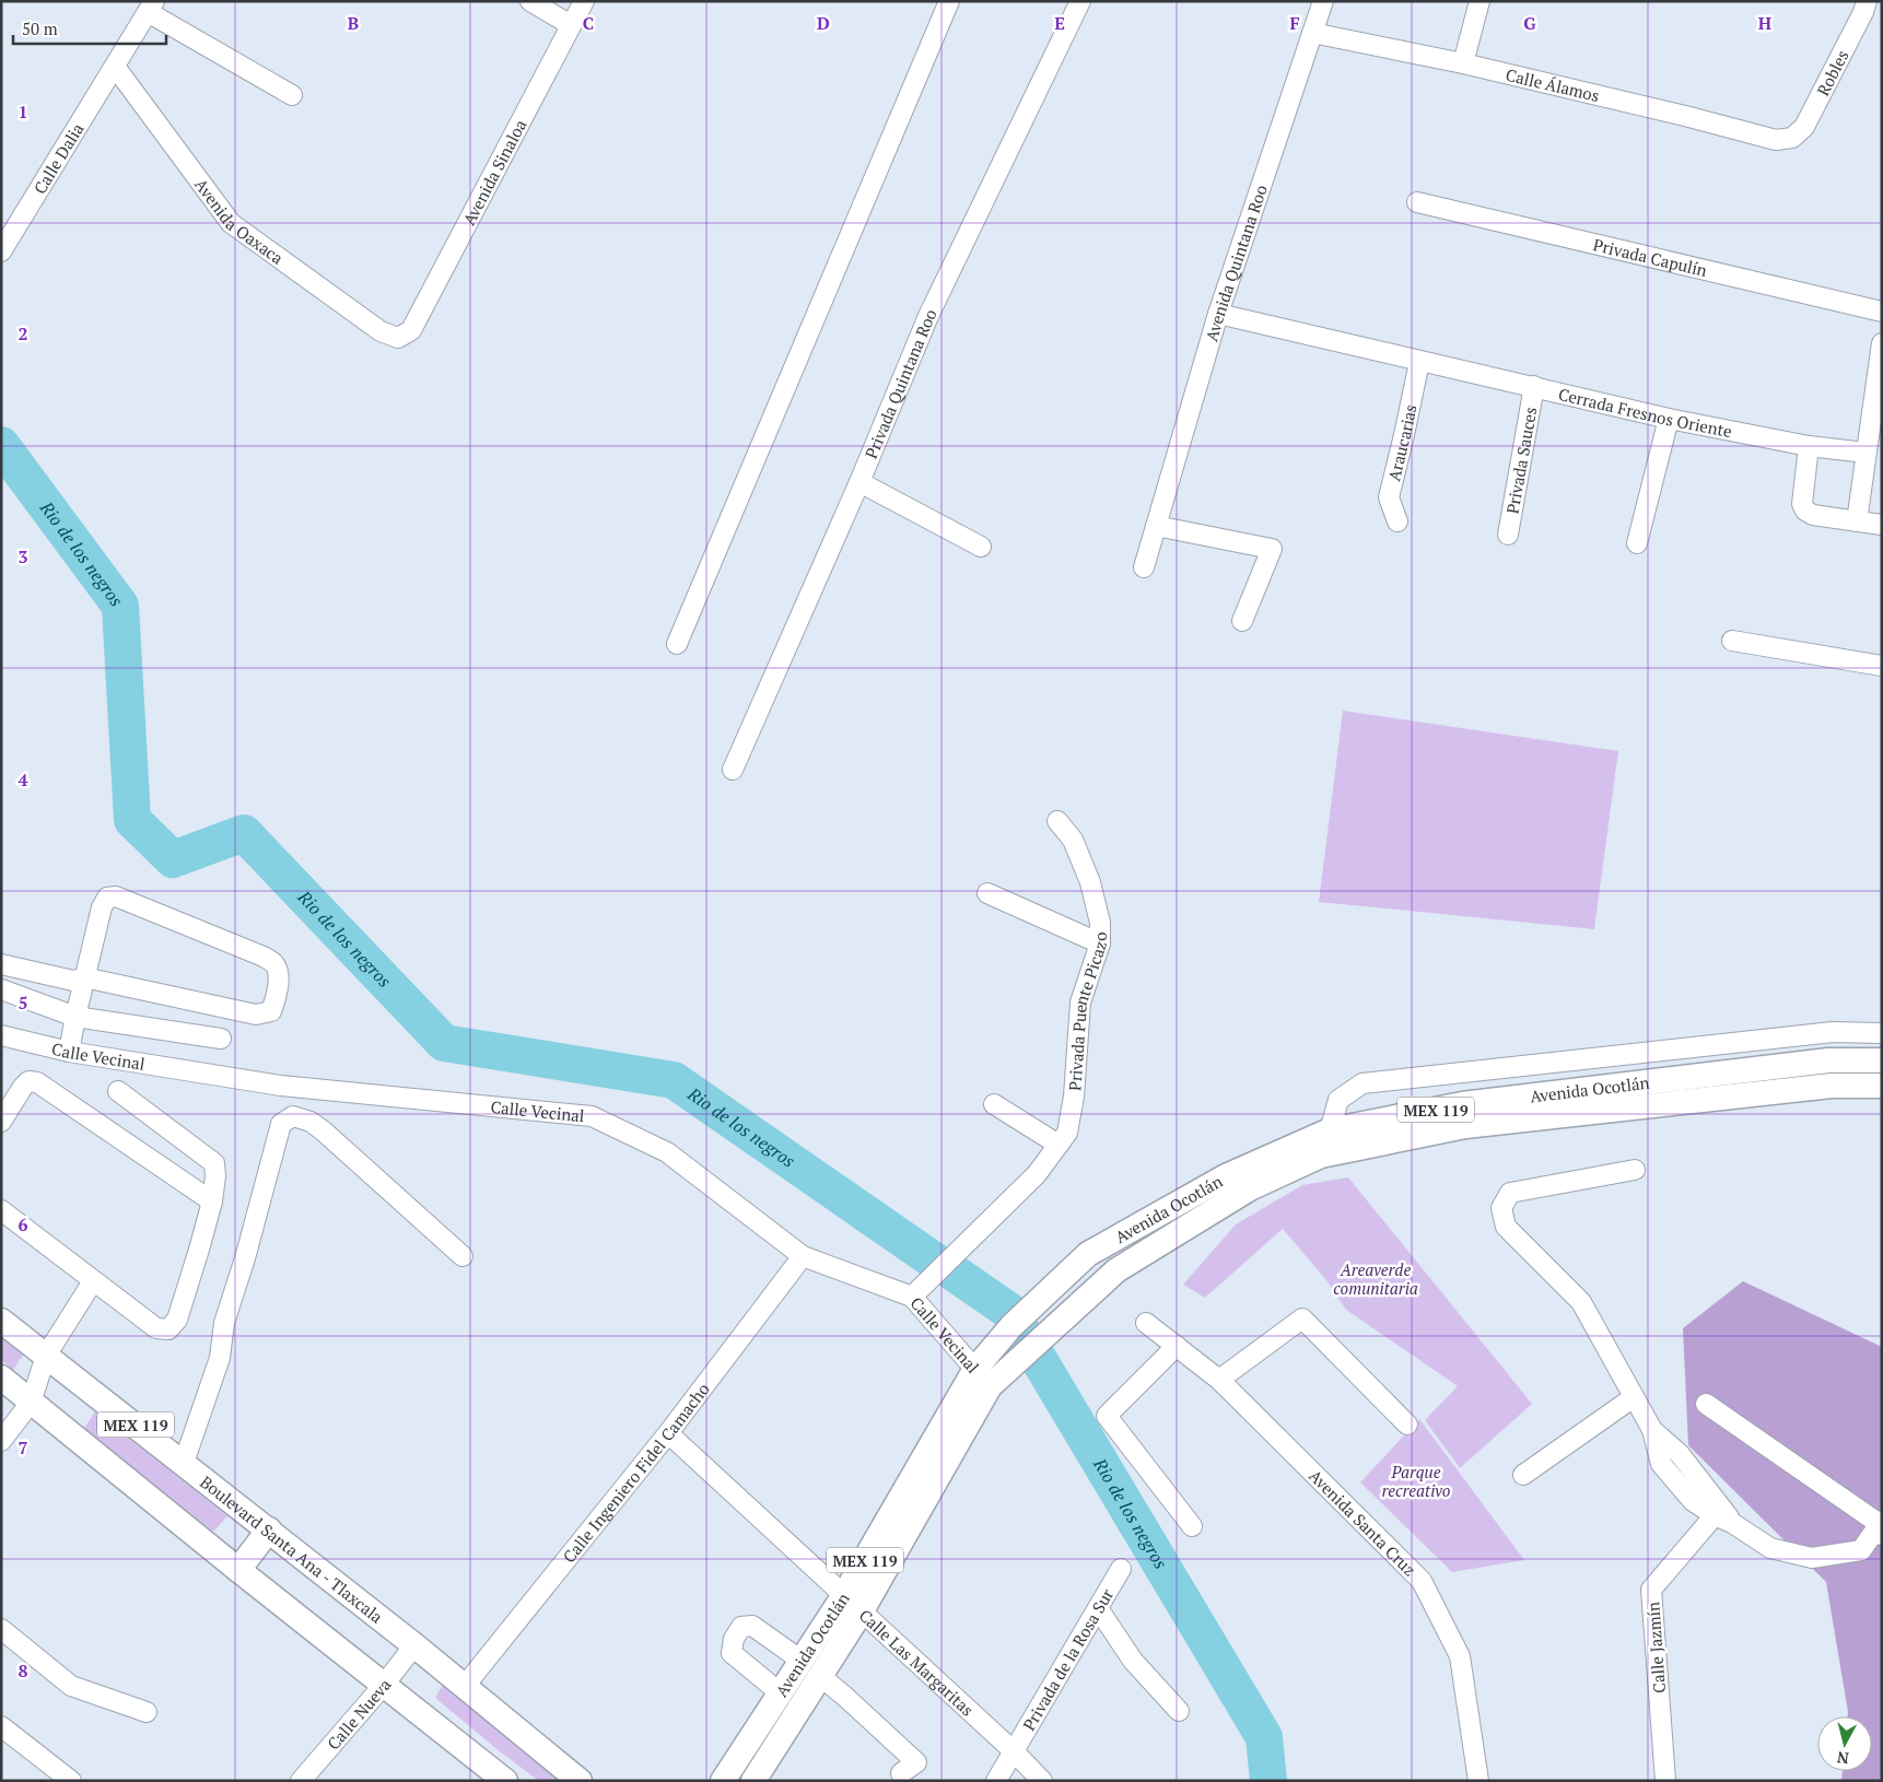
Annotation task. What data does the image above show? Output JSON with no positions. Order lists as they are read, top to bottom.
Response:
{
  "streets": {
    "main road": ["Avenida Ocotlán", "MEX 119", "Boulevard Santa Ana - Tlaxcala"],
    "street": [
      "Robles",
      "Calle Álamos",
      "Calle Dalia",
      "Avenida Sinaloa",
      "Avenida Oaxaca",
      "Privada Capulín",
      "Avenida Quintana Roo",
      "Privada Quintana Roo",
      "Cerrada Fresnos Oriente",
      "Araucarias",
      "Privada Sauces",
      "Privada Puente Picazo",
      "Calle Vecinal",
      "Calle Ingeniero Fidel Camacho",
      "Avenida Santa Cruz",
      "Calle Jazmín",
      "Privada de la Rosa Sur",
      "Calle Las Margaritas",
      "Calle Nueva"
    ]
  },
  "crossings": [
    ["Robles", "Calle Álamos"],
    ["Calle Álamos", "Avenida Quintana Roo"],
    ["Calle Dalia", "Avenida Oaxaca"],
    ["Avenida Sinaloa", "Avenida Oaxaca"],
    ["Avenida Quintana Roo", "Cerrada Fresnos Oriente"],
    ["Cerrada Fresnos Oriente", "Araucarias"],
    ["Cerrada Fresnos Oriente", "Privada Sauces"],
    ["Privada Puente Picazo", "Calle Vecinal"],
    ["Calle Vecinal", "Avenida Ocotlán"],
    ["Calle Vecinal", "Calle Ingeniero Fidel Camacho"],
    ["Avenida Ocotlán", "Calle Las Margaritas"],
    ["MEX 119", "Calle Nueva"],
    ["Calle Ingeniero Fidel Camacho", "Boulevard Santa Ana - Tlaxcala"],
    ["Calle Ingeniero Fidel Camacho", "Calle Las Margaritas"],
    ["Boulevard Santa Ana - Tlaxcala", "Calle Nueva"],
    ["Privada de la Rosa Sur", "Calle Las Margaritas"]
  ],
  "water": ["Rio de los negros"],
  "parks": ["Areaverde comunitaria", "Parque recreativo"],
  "scale_bar": "50 m",
  "north": "bottom",
  "grid": {
    "columns": [
      "B",
      "C",
      "D",
      "E",
      "F",
      "G",
      "H"
    ],
    "rows": [
      "1",
      "2",
      "3",
      "4",
      "5",
      "6",
      "7",
      "8"
    ]
  }
}
